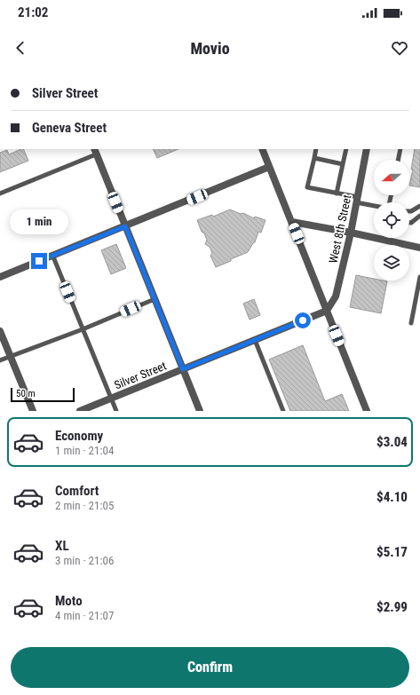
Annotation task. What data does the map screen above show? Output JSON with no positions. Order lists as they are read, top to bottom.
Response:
{
  "streets": {
    "street": ["West 8th Street", "Silver Street"]
  },
  "crossings": [
    ["West 8th Street", "Silver Street"]
  ],
  "scale_bar": "50 m",
  "north": "left",
  "page": {
    "status": "21:02",
    "header": "Movio",
    "banner": ["Silver Street", "Geneva Street"],
    "bubble": "1 min",
    "scale": "50 m",
    "list": [
      {
        "name": "Economy",
        "note": "1 min · 21:04",
        "value": "$3.04"
      },
      {
        "name": "Comfort",
        "note": "2 min · 21:05",
        "value": "$4.10"
      },
      {
        "name": "XL",
        "note": "3 min · 21:06",
        "value": "$5.17"
      },
      {
        "name": "Moto",
        "note": "4 min · 21:07",
        "value": "$2.99"
      }
    ],
    "buttons": "Confirm"
  }
}
